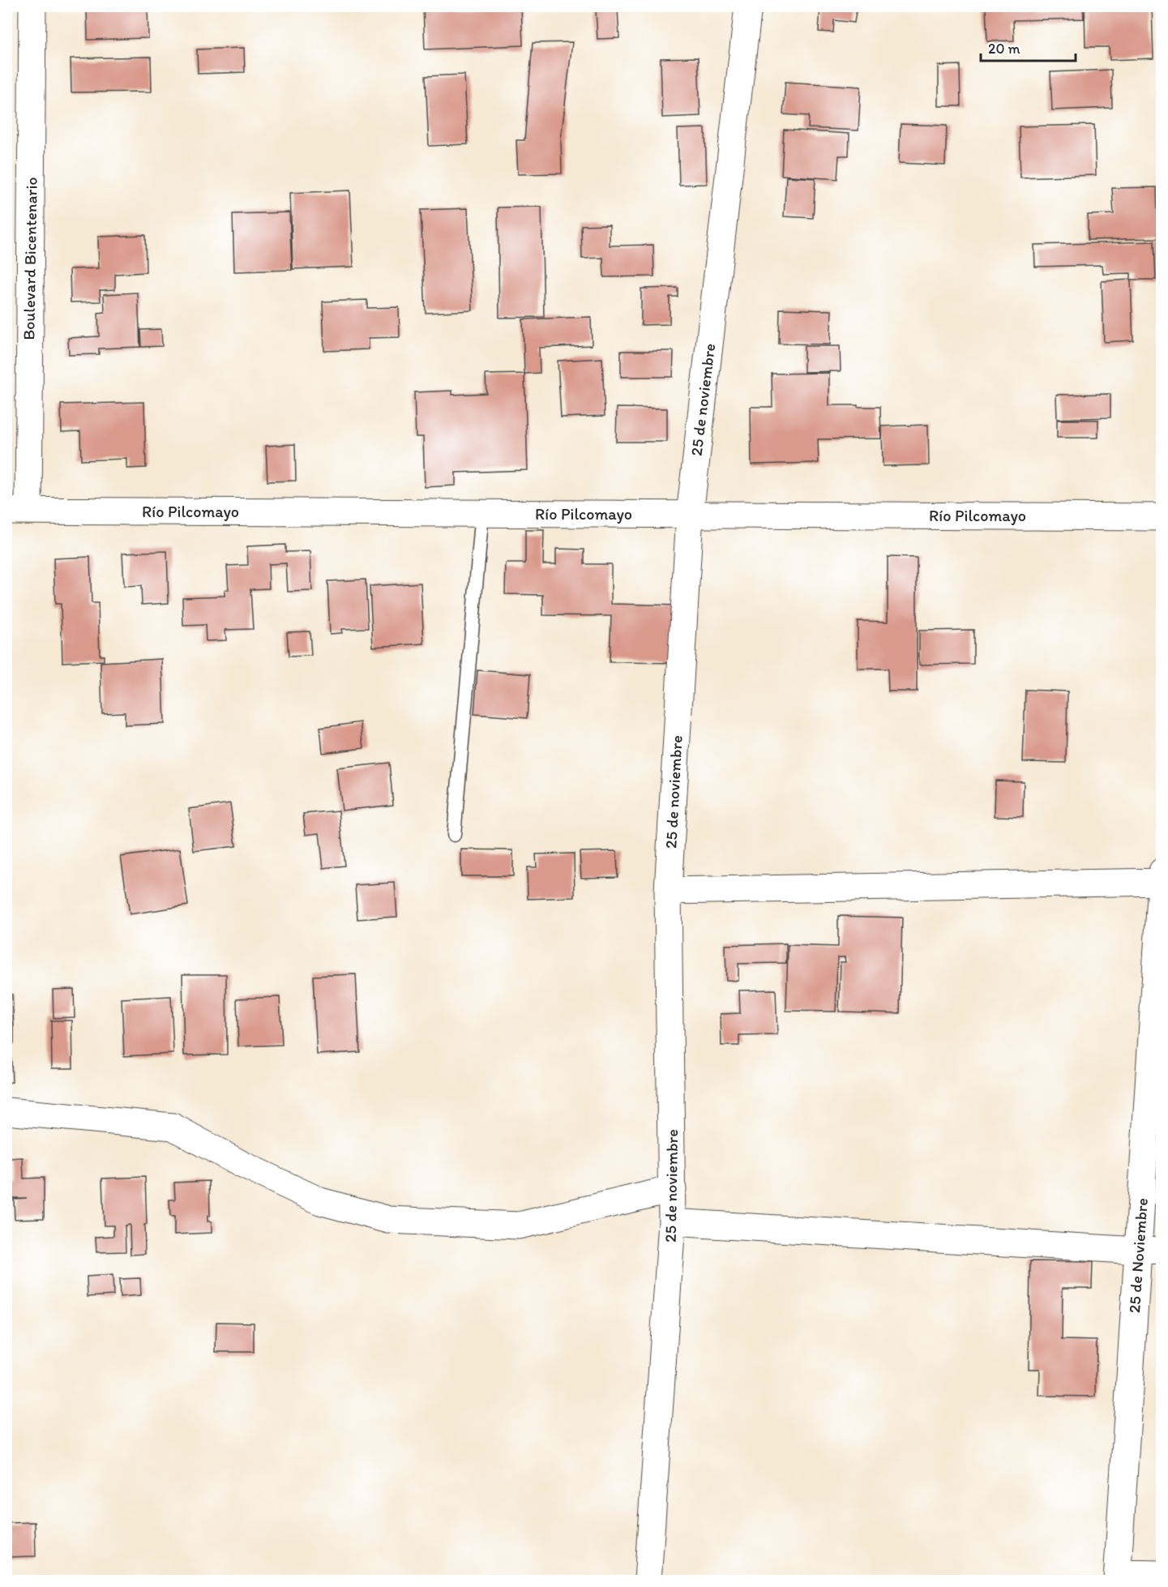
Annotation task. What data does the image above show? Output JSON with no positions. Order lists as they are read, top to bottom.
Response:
{
  "streets": {
    "street": [
      "Boulevard Bicentenario",
      "25 de noviembre",
      "Río Pilcomayo",
      "25 de Noviembre"
    ]
  },
  "crossings": [
    ["Boulevard Bicentenario", "Río Pilcomayo"],
    ["25 de noviembre", "Río Pilcomayo"]
  ],
  "scale_bar": "20 m"
}
